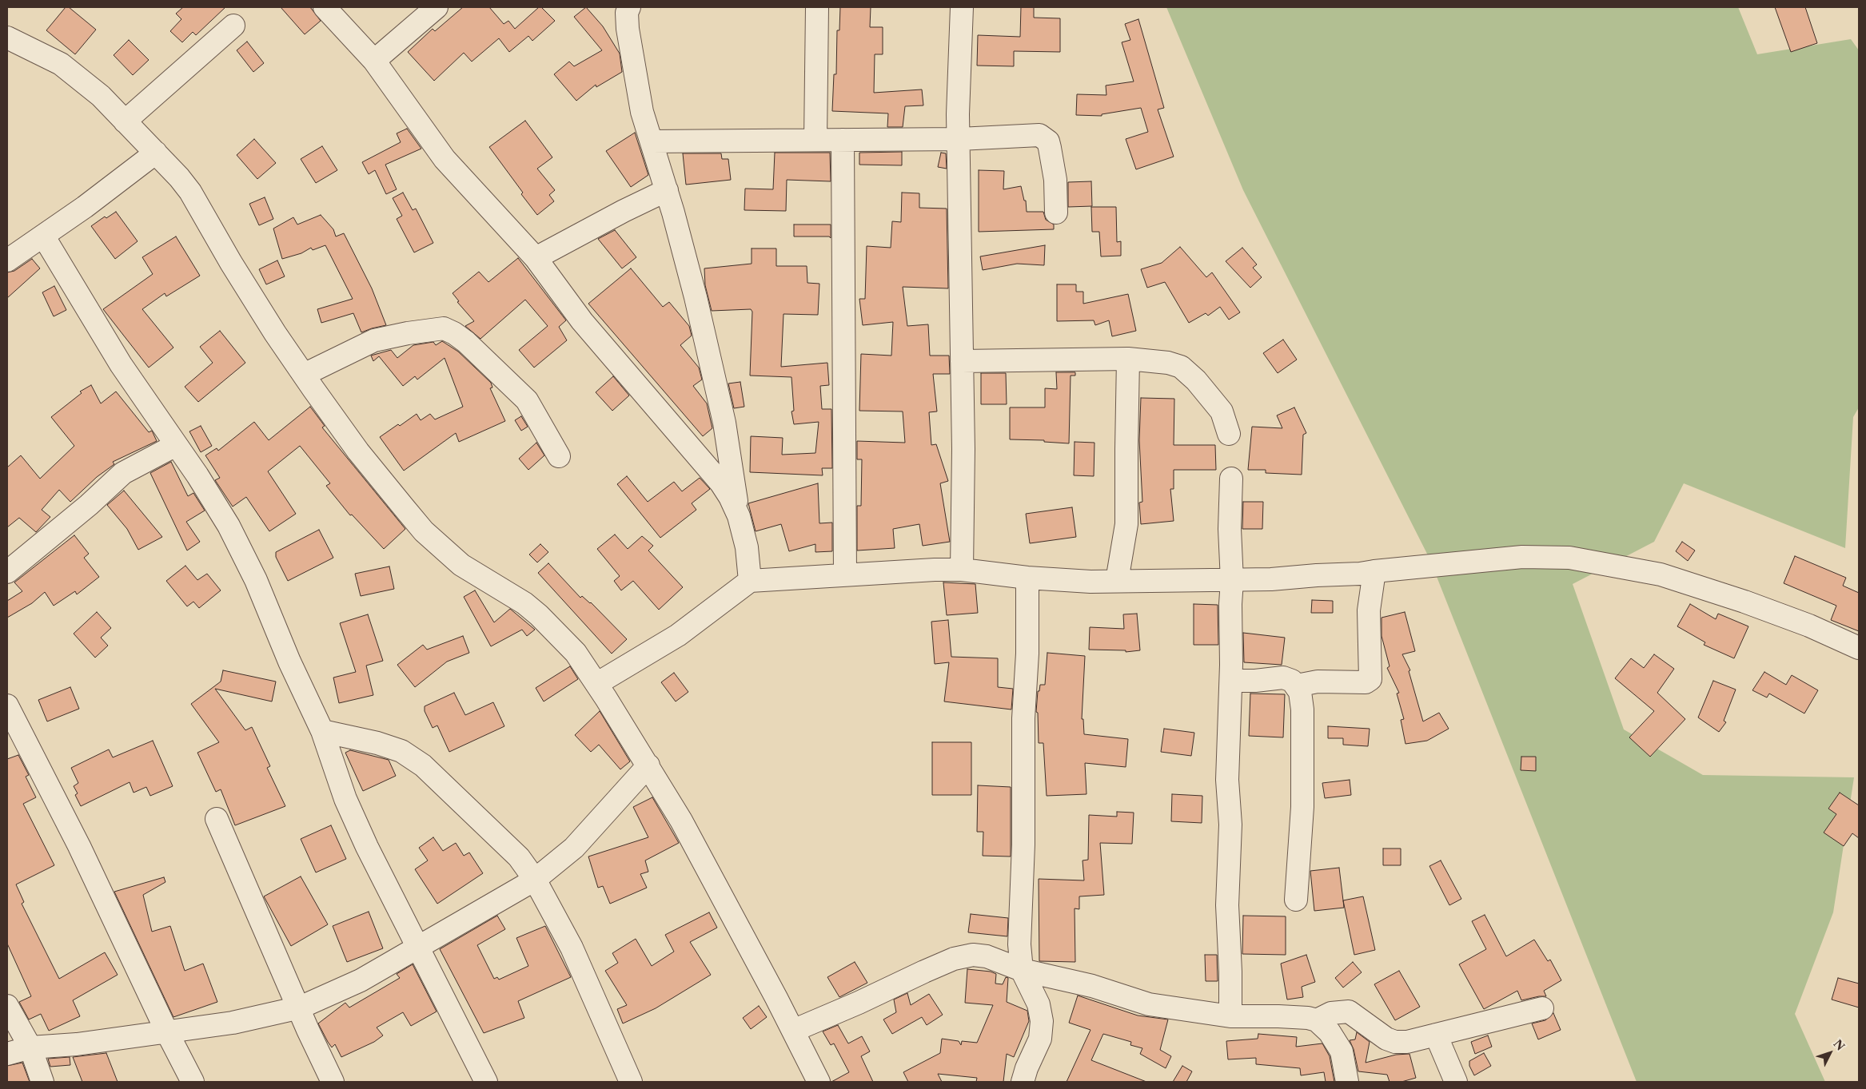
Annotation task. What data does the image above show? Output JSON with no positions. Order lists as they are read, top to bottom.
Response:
{
  "north": "top right"
}
